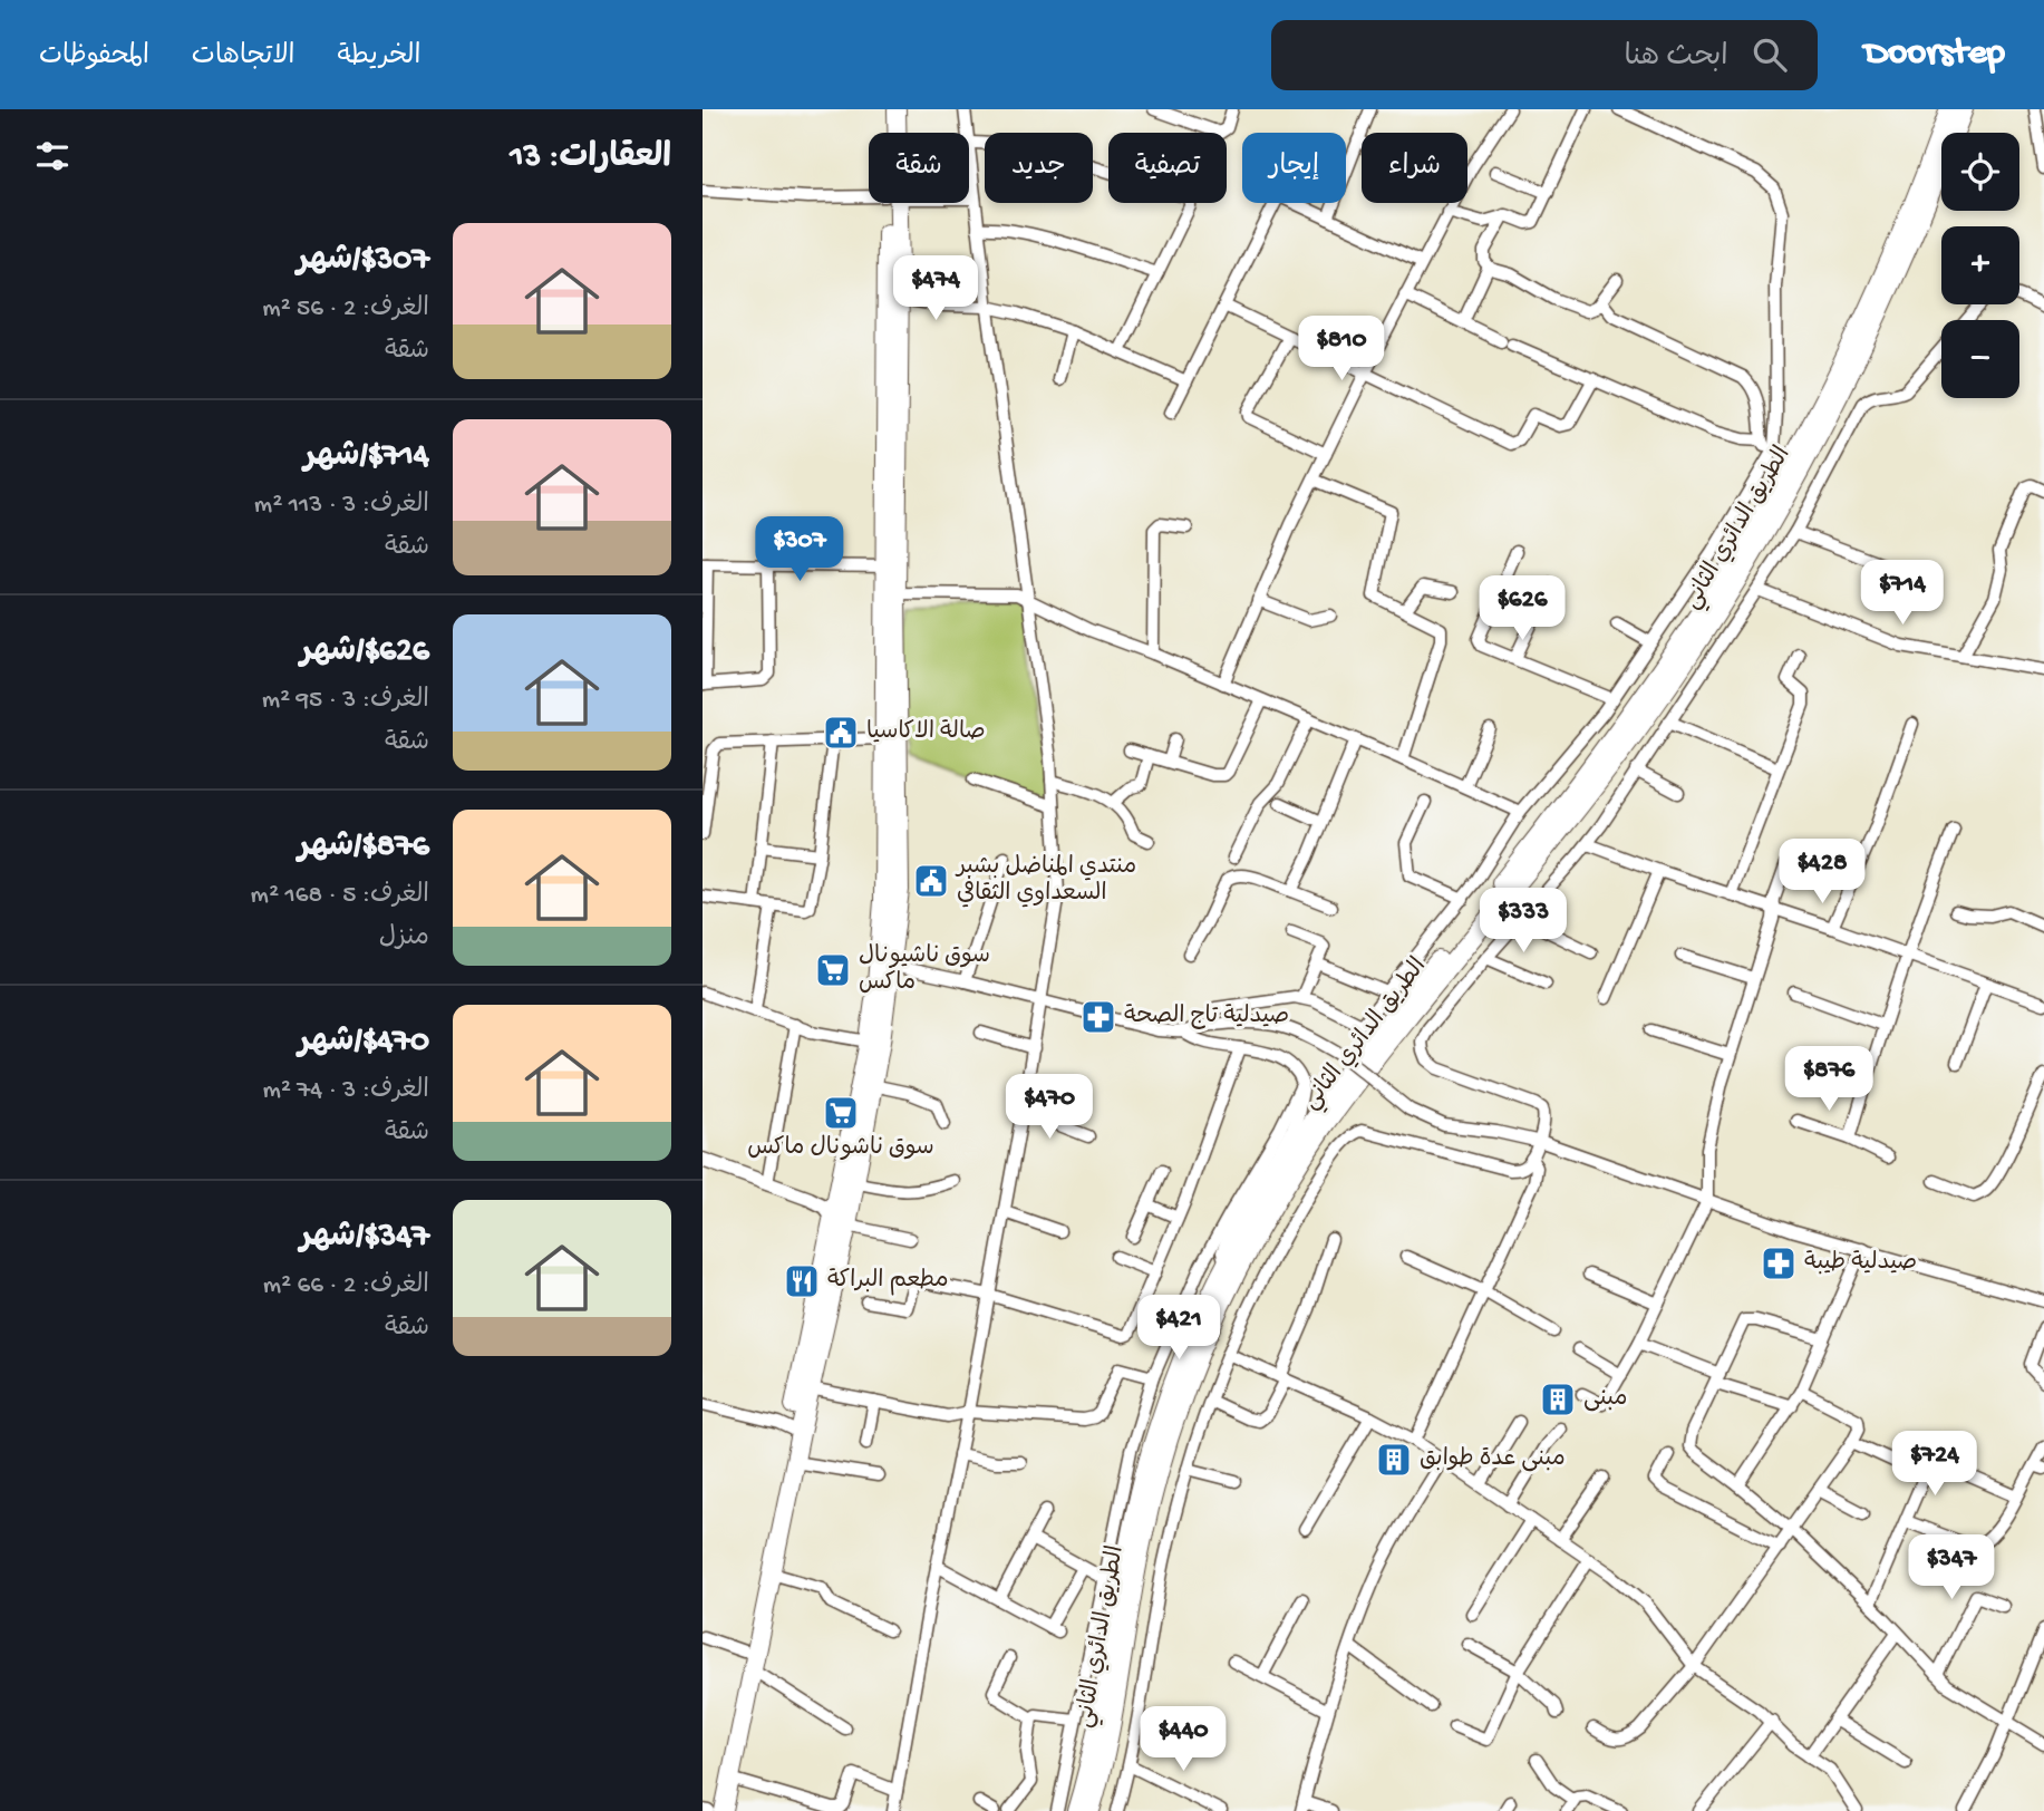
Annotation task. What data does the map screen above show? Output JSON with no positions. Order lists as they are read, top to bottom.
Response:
{
  "streets": {
    "highway": ["الطريق الدائري الثاني"]
  },
  "places": {
    "public building": ["صالة الاكاسيا", "منتدي المناضل بشير السعداوي الثقافي"],
    "supermarket": ["سوق ناشيونال ماكس", "سوق ناشونال ماكس"],
    "pharmacy": ["صيدلية تاج الصحة", "صيدلية طيبة"],
    "restaurant": ["مطعم البراكة"],
    "building": ["مبنى", "مبنى عدة طوابق"]
  },
  "page": {
    "header": "Doorstep",
    "search": "ابحث هنا",
    "nav": ["الخريطة", "الاتجاهات", "المحفوظات"],
    "heading": "العقارات: 13",
    "map_buttons": ["+", "−"],
    "chip": [
      "شراء",
      "إيجار",
      "تصفية",
      "جديد",
      "شقة"
    ],
    "list": [
      {
        "name": "$307/شهر",
        "note": "الغرف: 2 · 56 m² · شقة"
      },
      {
        "name": "$714/شهر",
        "note": "الغرف: 3 · 113 m² · شقة"
      },
      {
        "name": "$626/شهر",
        "note": "الغرف: 3 · 95 m² · شقة"
      },
      {
        "name": "$876/شهر",
        "note": "الغرف: 5 · 168 m² · منزل"
      },
      {
        "name": "$470/شهر",
        "note": "الغرف: 3 · 74 m² · شقة"
      },
      {
        "name": "$347/شهر",
        "note": "الغرف: 2 · 66 m² · شقة"
      }
    ],
    "price": [
      "$474",
      "$810",
      "$307",
      "$714",
      "$626",
      "$428",
      "$333",
      "$876",
      "$470",
      "$421",
      "$724",
      "$347",
      "$440"
    ]
  }
}
